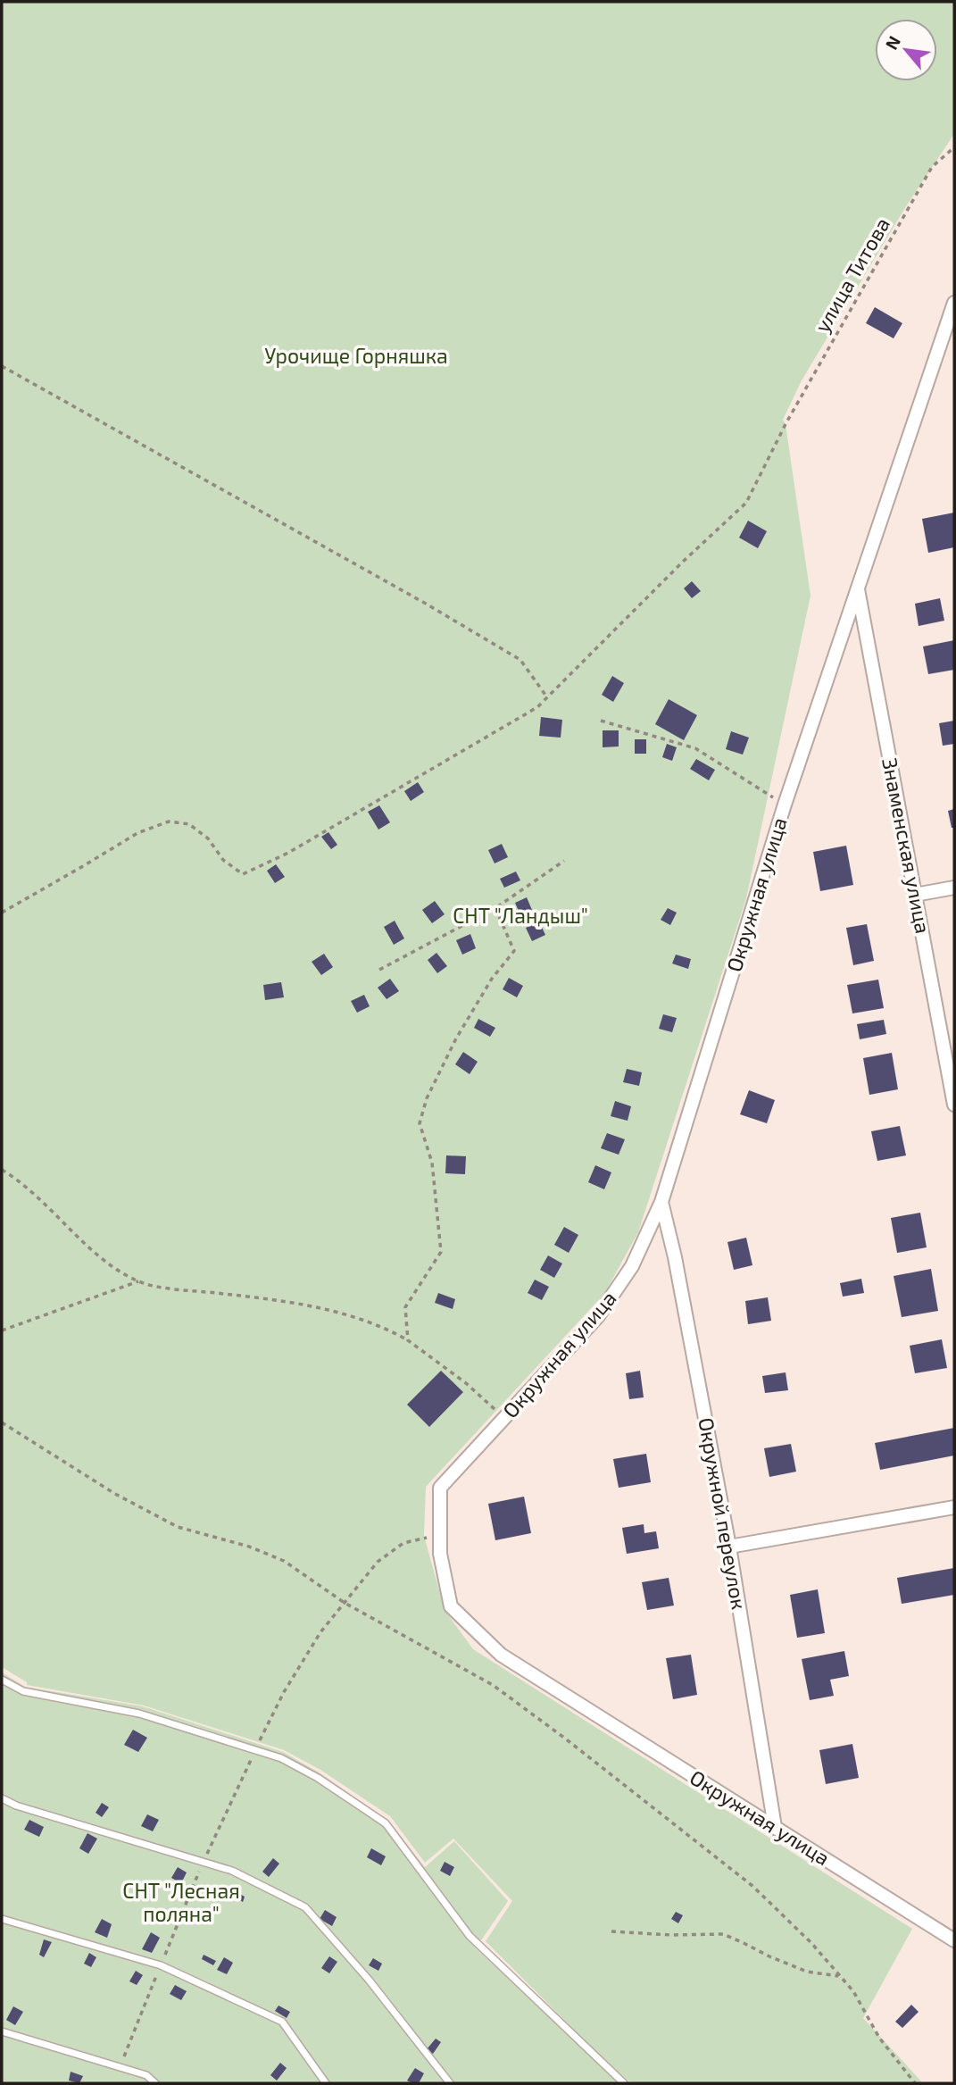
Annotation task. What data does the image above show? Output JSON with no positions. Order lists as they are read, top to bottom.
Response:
{
  "streets": {
    "street": ["Знаменская улица", "Окружная улица", "Окружной переулок"],
    "path": ["улица Титова"]
  },
  "crossings": [
    ["Знаменская улица", "Окружная улица"],
    ["Окружная улица", "Окружной переулок"]
  ],
  "parks": ["Урочище Горняшка", "СНТ \"Ландыш\"", "СНТ \"Лесная поляна\""],
  "north": "top left"
}
